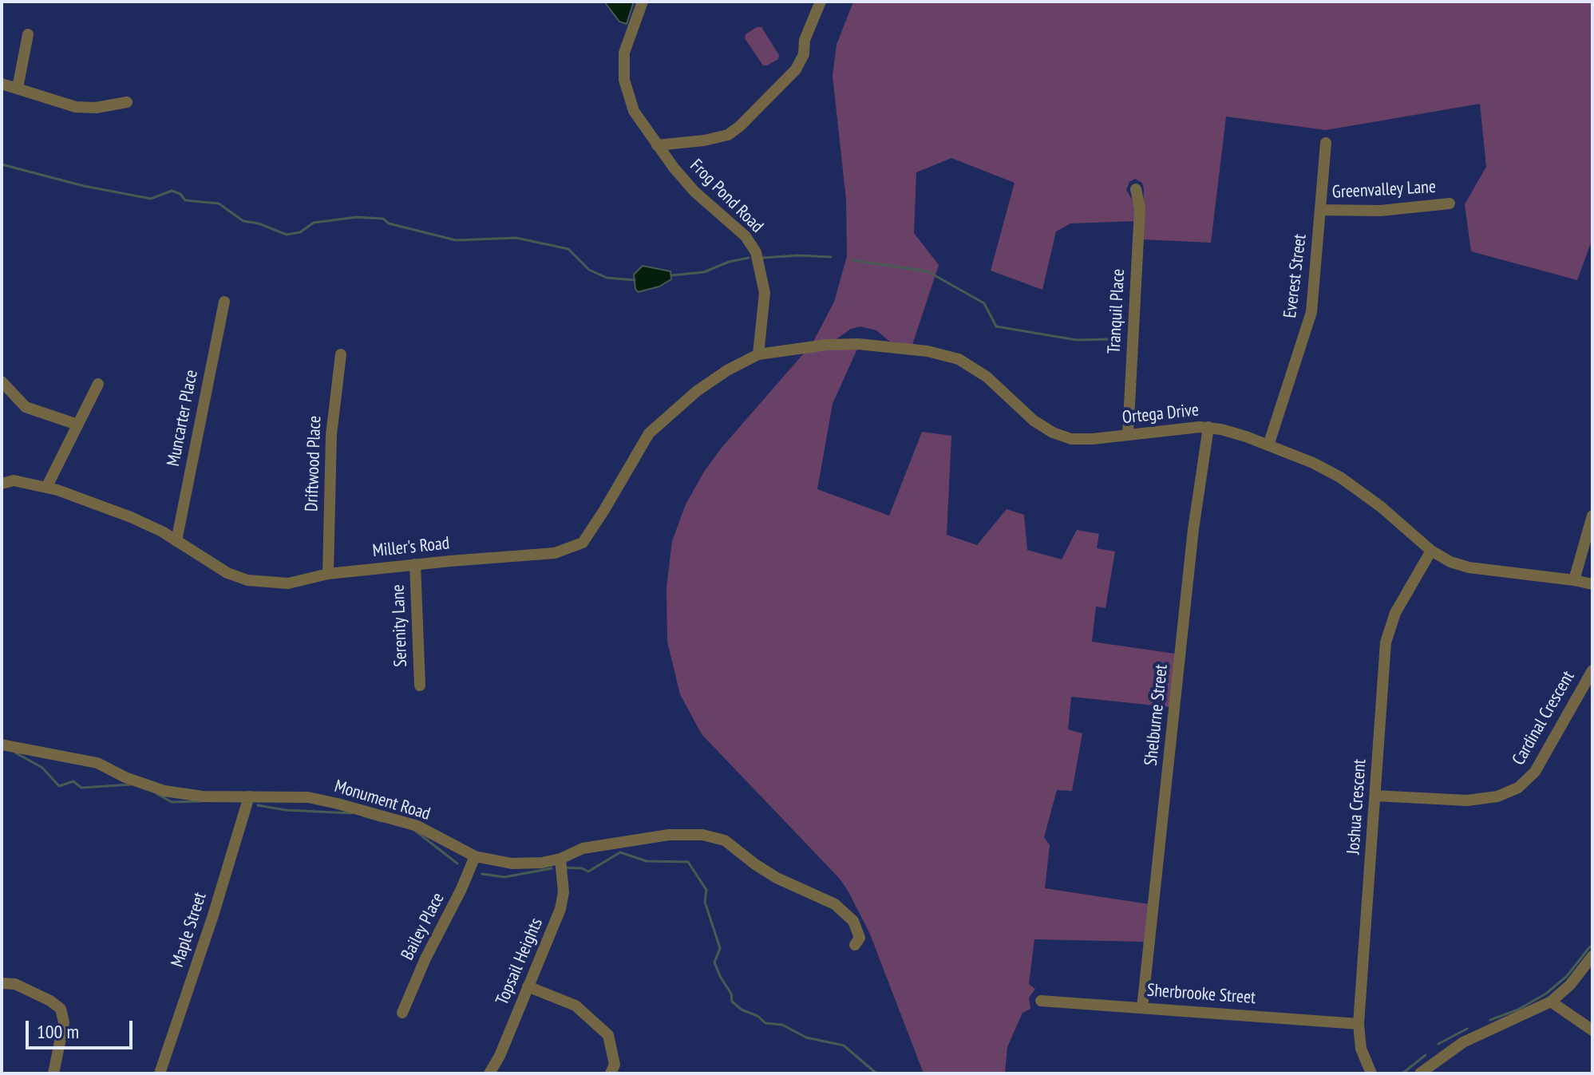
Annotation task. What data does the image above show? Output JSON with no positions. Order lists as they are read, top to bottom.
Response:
{
  "streets": {
    "street": [
      "Greenvalley Lane",
      "Frog Pond Road",
      "Everest Street",
      "Tranquil Place",
      "Ortega Drive",
      "Muncarter Place",
      "Driftwood Place",
      "Miller's Road",
      "Serenity Lane",
      "Shelburne Street",
      "Cardinal Crescent",
      "Monument Road",
      "Joshua Crescent",
      "Bailey Place",
      "Maple Street",
      "Topsail Heights",
      "Sherbrooke Street"
    ]
  },
  "crossings": [
    ["Greenvalley Lane", "Everest Street"],
    ["Frog Pond Road", "Ortega Drive"],
    ["Frog Pond Road", "Miller's Road"],
    ["Everest Street", "Ortega Drive"],
    ["Tranquil Place", "Ortega Drive"],
    ["Ortega Drive", "Miller's Road"],
    ["Ortega Drive", "Shelburne Street"],
    ["Ortega Drive", "Joshua Crescent"],
    ["Muncarter Place", "Miller's Road"],
    ["Driftwood Place", "Miller's Road"],
    ["Miller's Road", "Serenity Lane"],
    ["Shelburne Street", "Sherbrooke Street"],
    ["Cardinal Crescent", "Joshua Crescent"],
    ["Monument Road", "Bailey Place"],
    ["Monument Road", "Maple Street"],
    ["Monument Road", "Topsail Heights"],
    ["Joshua Crescent", "Sherbrooke Street"]
  ],
  "scale_bar": "100 m"
}
